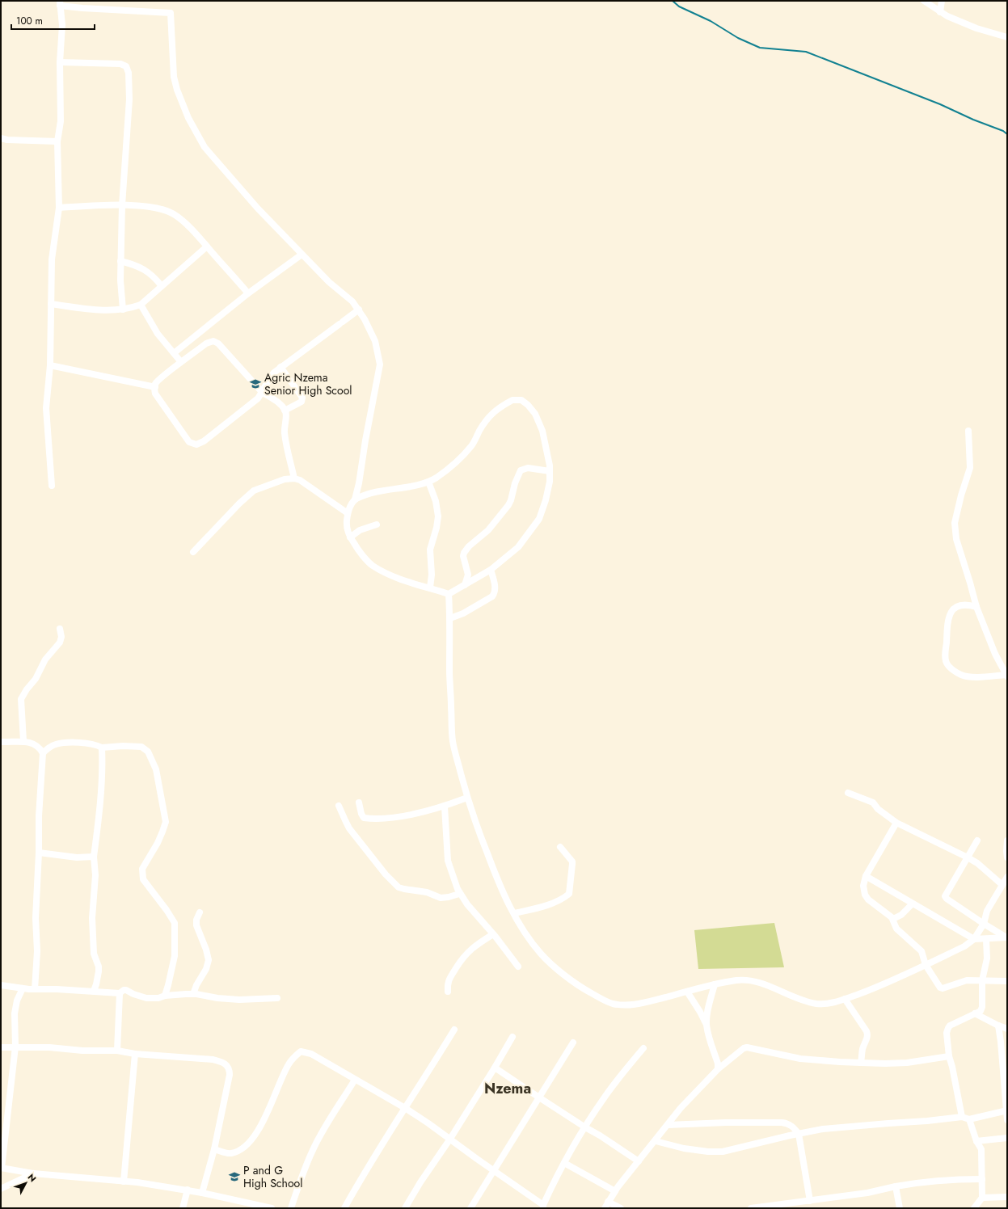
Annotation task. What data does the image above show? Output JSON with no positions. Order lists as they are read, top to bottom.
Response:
{
  "districts": ["Nzema"],
  "places": {
    "school or university": ["Agric Nzema Senior High Scool", "P and G High School"]
  },
  "scale_bar": "100 m",
  "north": "top right"
}
